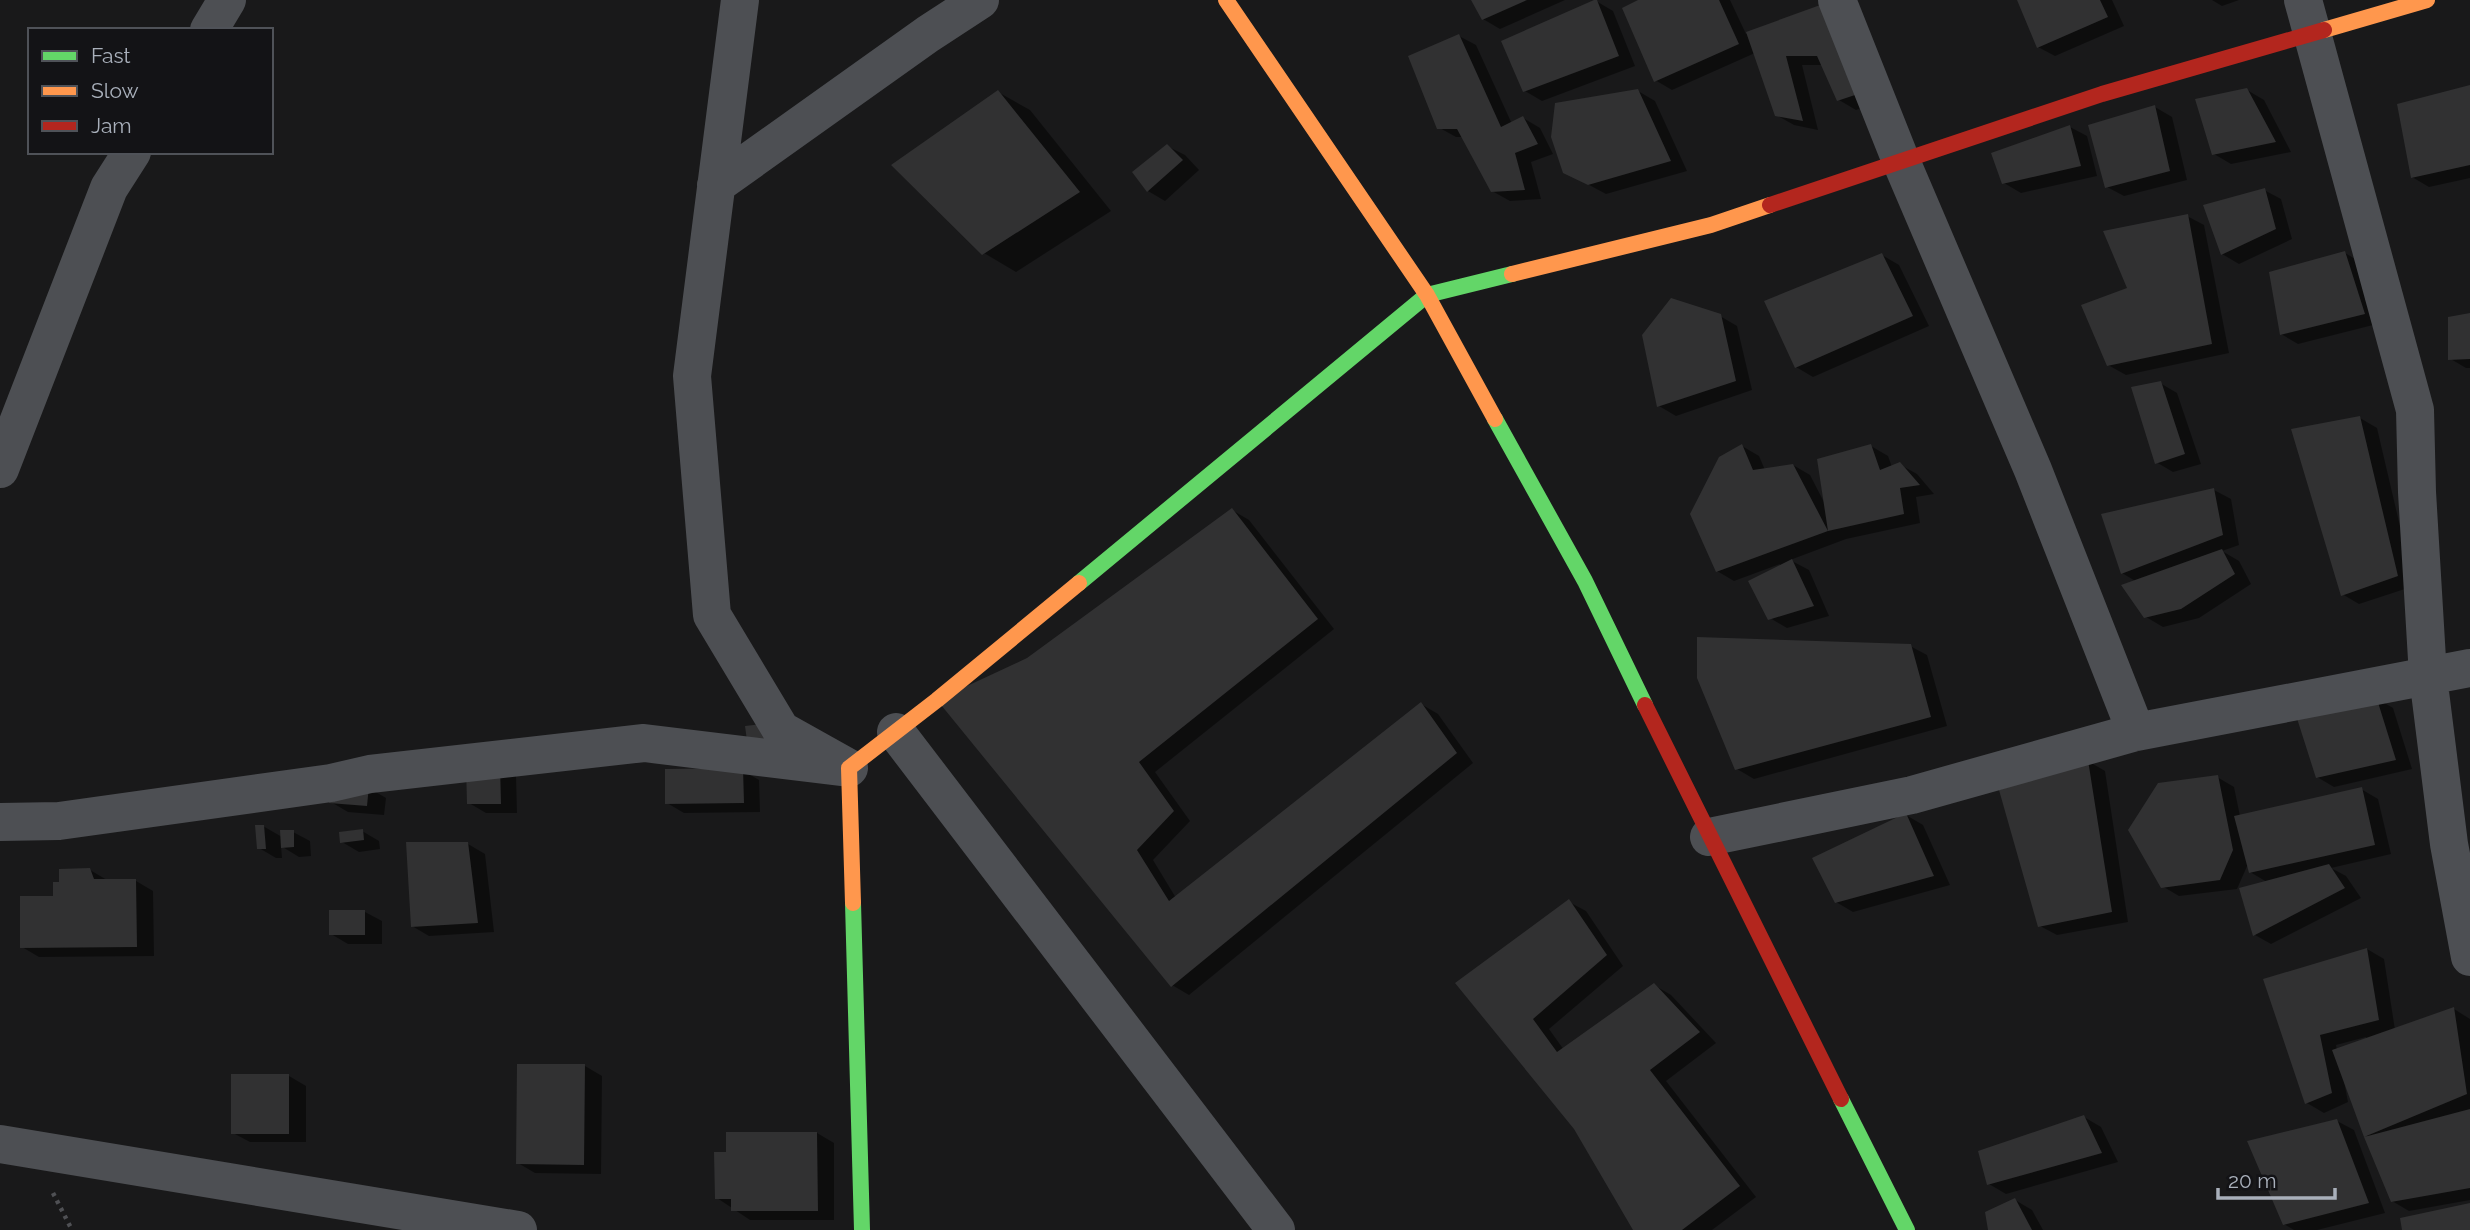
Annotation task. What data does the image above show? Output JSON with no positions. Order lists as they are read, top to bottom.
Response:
{
  "legend": ["Fast", "Slow", "Jam"],
  "scale_bar": "20 m"
}
